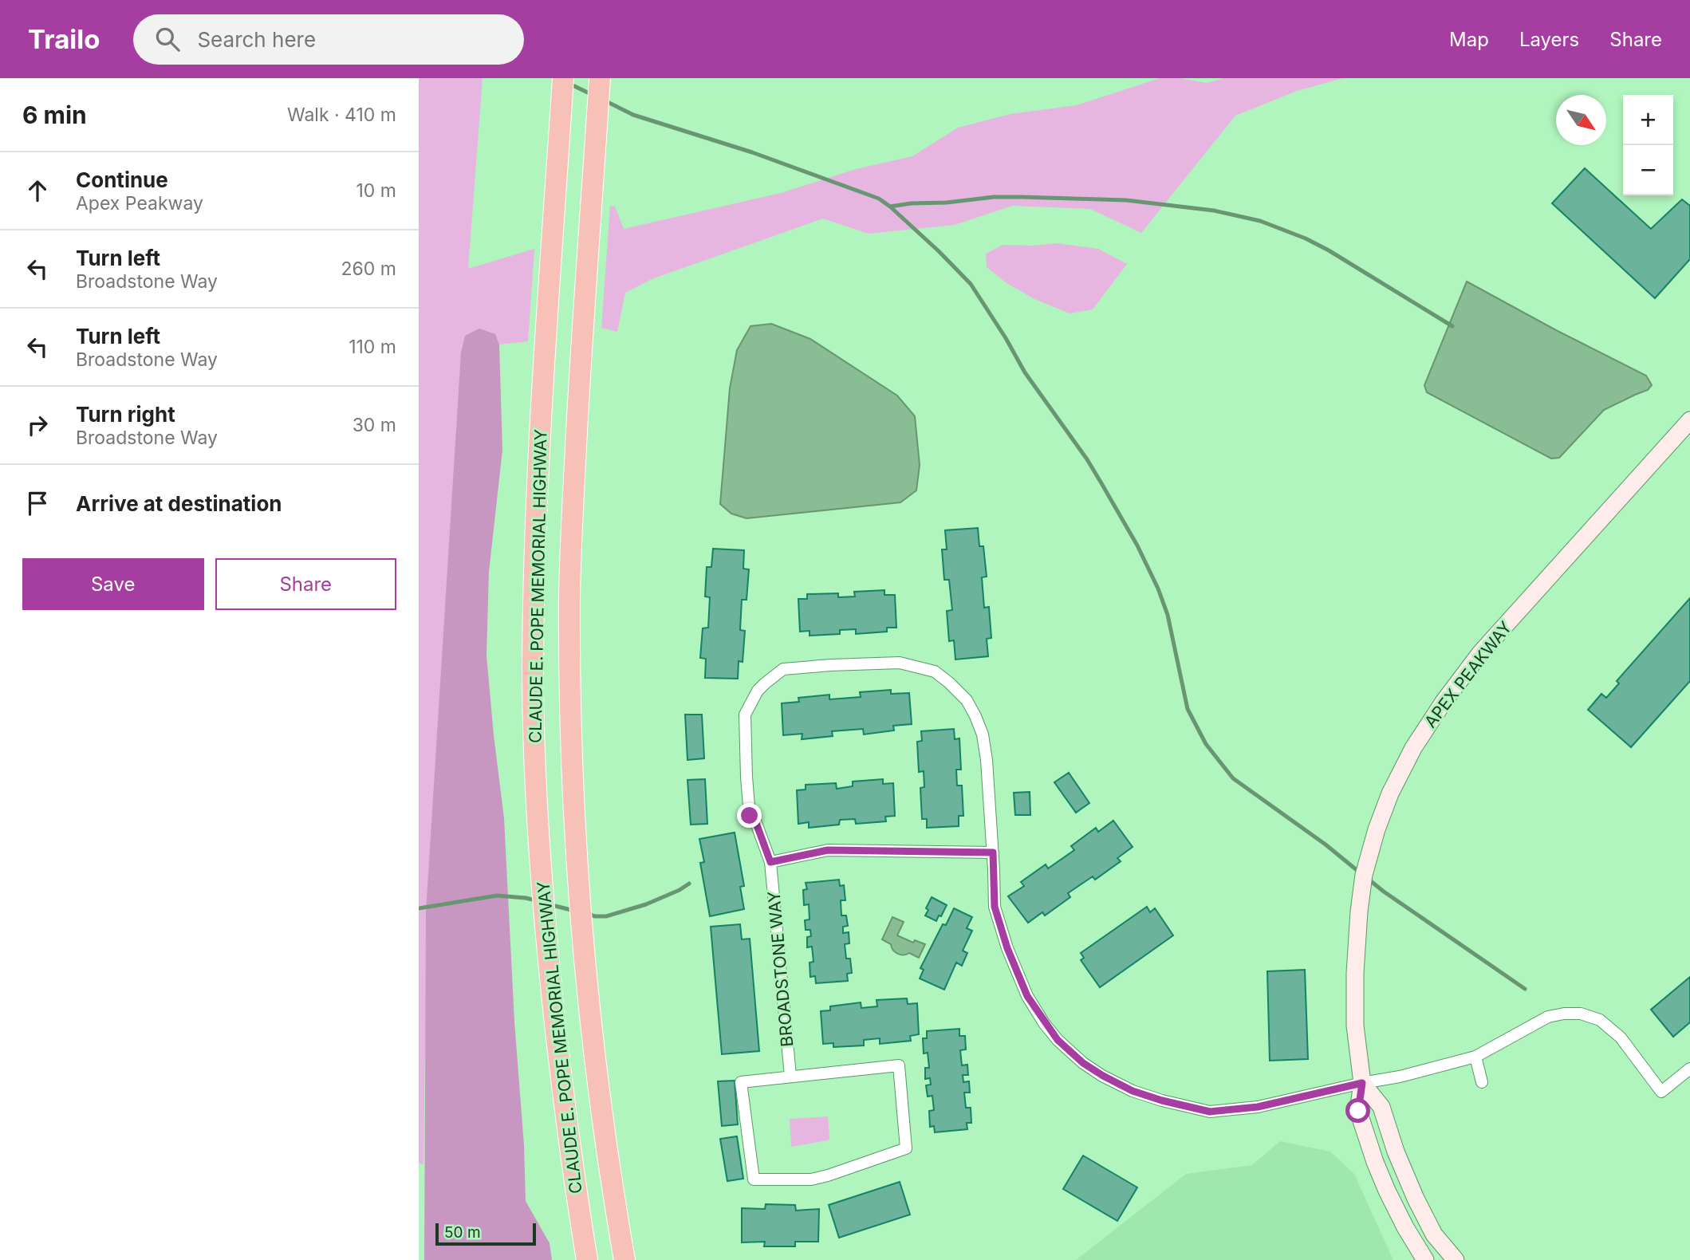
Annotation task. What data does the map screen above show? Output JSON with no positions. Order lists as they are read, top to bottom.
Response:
{
  "streets": {
    "highway": ["CLAUDE E. POPE MEMORIAL HIGHWAY"],
    "main road": ["APEX PEAKWAY"],
    "street": ["BROADSTONE WAY"]
  },
  "crossings": [
    ["APEX PEAKWAY", "BROADSTONE WAY"]
  ],
  "scale_bar": "50 m",
  "north": "bottom right",
  "page": {
    "header": "Trailo",
    "search": "Search here",
    "nav": ["Map", "Layers", "Share"],
    "heading": ["6 min", "Walk · 410 m"],
    "map_buttons": ["+", "−"],
    "list": [
      ["Continue", "Apex Peakway", "10 m"],
      ["Turn left", "Broadstone Way", "260 m"],
      ["Turn left", "Broadstone Way", "110 m"],
      ["Turn right", "Broadstone Way", "30 m"],
      "Arrive at destination"
    ],
    "buttons": ["Save", "Share"],
    "scale": "50 m"
  }
}
